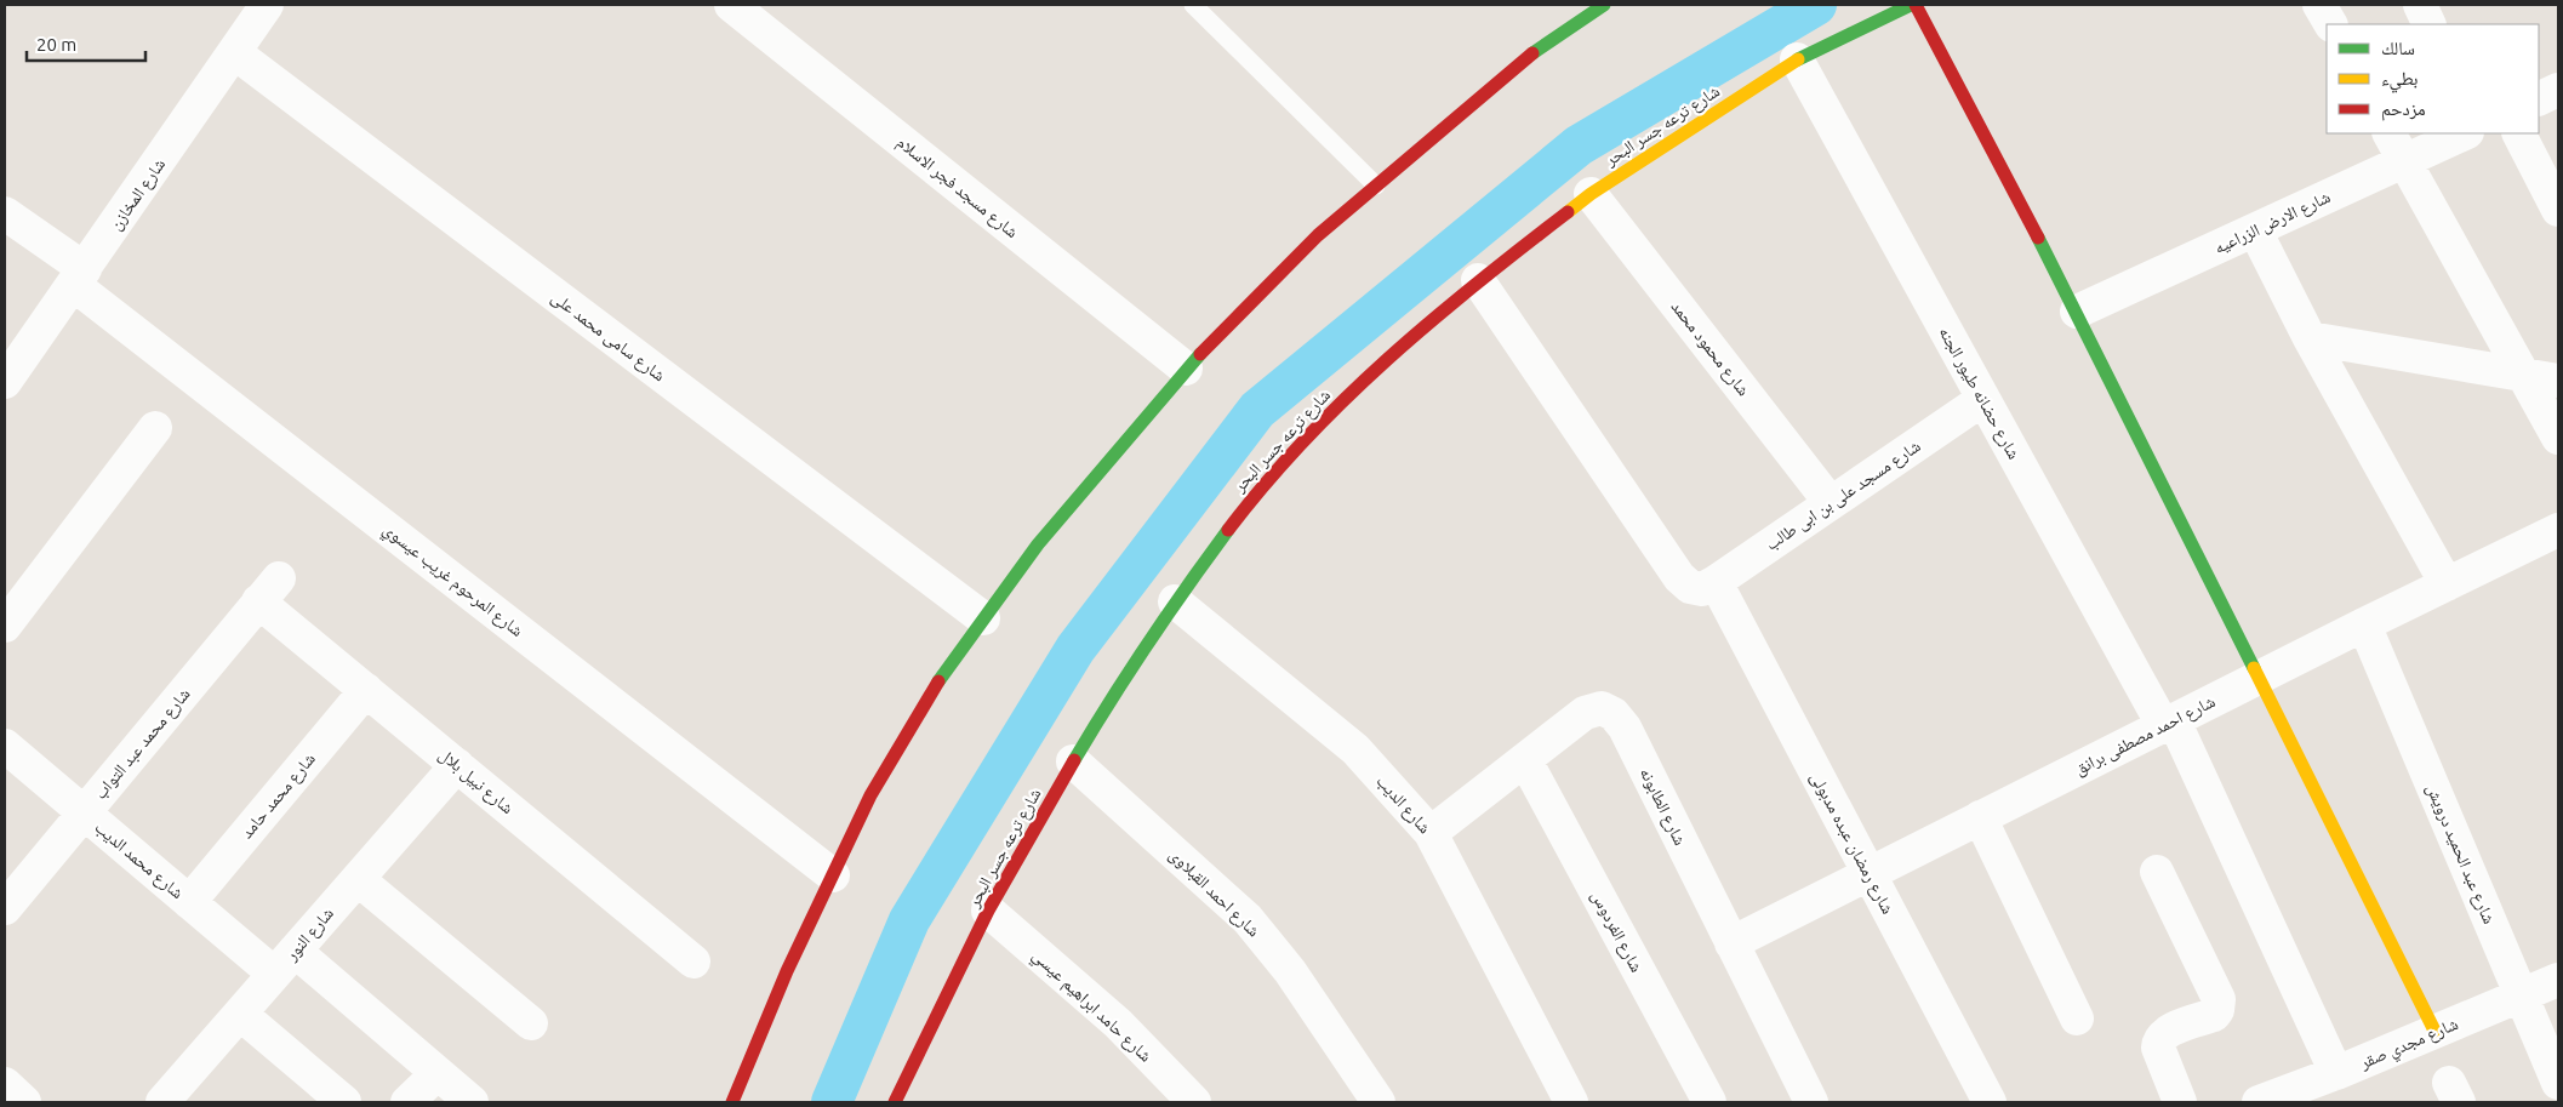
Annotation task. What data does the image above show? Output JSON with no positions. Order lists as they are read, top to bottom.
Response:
{
  "streets": {
    "street": [
      "شارع ترعه جسر البحر",
      "شارع مسجد فجر الاسلام",
      "شارع المخازن",
      "شارع الارض الزراعيه",
      "شارع سامى محمد على",
      "شارع محمود محمد",
      "شارع حضانه طيور الجنه",
      "شارع مسجد على بن ابى طالب",
      "شارع المرحوم غريب عيسوي",
      "شارع احمد مصطفى برانق",
      "شارع محمد عبد التواب",
      "شارع نبيل بلال",
      "شارع محمد حامد",
      "شارع الديب",
      "شارع الطابونه",
      "شارع رمضان عبده مدبولى",
      "شارع عبد الحميد درويش",
      "شارع محمد الديب",
      "شارع احمد القبلاوى",
      "شارع الفردوس",
      "شارع النور",
      "شارع حامد ابراهيم عيسي",
      "شارع مجدي صقر"
    ]
  },
  "crossings": [
    ["شارع ترعه جسر البحر", "شارع محمود محمد"],
    ["شارع ترعه جسر البحر", "شارع حضانه طيور الجنه"],
    ["شارع ترعه جسر البحر", "شارع الديب"],
    ["شارع ترعه جسر البحر", "شارع احمد القبلاوى"],
    ["شارع ترعه جسر البحر", "شارع حامد ابراهيم عيسي"],
    ["شارع المخازن", "شارع سامى محمد على"],
    ["شارع المخازن", "شارع المرحوم غريب عيسوي"],
    ["شارع محمود محمد", "شارع مسجد على بن ابى طالب"],
    ["شارع حضانه طيور الجنه", "شارع مسجد على بن ابى طالب"],
    ["شارع حضانه طيور الجنه", "شارع احمد مصطفى برانق"],
    ["شارع حضانه طيور الجنه", "شارع مجدي صقر"],
    ["شارع مسجد على بن ابى طالب", "شارع رمضان عبده مدبولى"],
    ["شارع احمد مصطفى برانق", "شارع الطابونه"],
    ["شارع احمد مصطفى برانق", "شارع رمضان عبده مدبولى"],
    ["شارع احمد مصطفى برانق", "شارع عبد الحميد درويش"],
    ["شارع محمد عبد التواب", "شارع نبيل بلال"],
    ["شارع محمد عبد التواب", "شارع محمد الديب"],
    ["شارع نبيل بلال", "شارع محمد حامد"],
    ["شارع نبيل بلال", "شارع النور"],
    ["شارع محمد حامد", "شارع محمد الديب"],
    ["شارع الديب", "شارع الطابونه"],
    ["شارع الطابونه", "شارع الفردوس"],
    ["شارع عبد الحميد درويش", "شارع مجدي صقر"],
    ["شارع محمد الديب", "شارع النور"]
  ],
  "legend": ["سالك", "بطيء", "مزدحم"],
  "scale_bar": "20 m"
}
